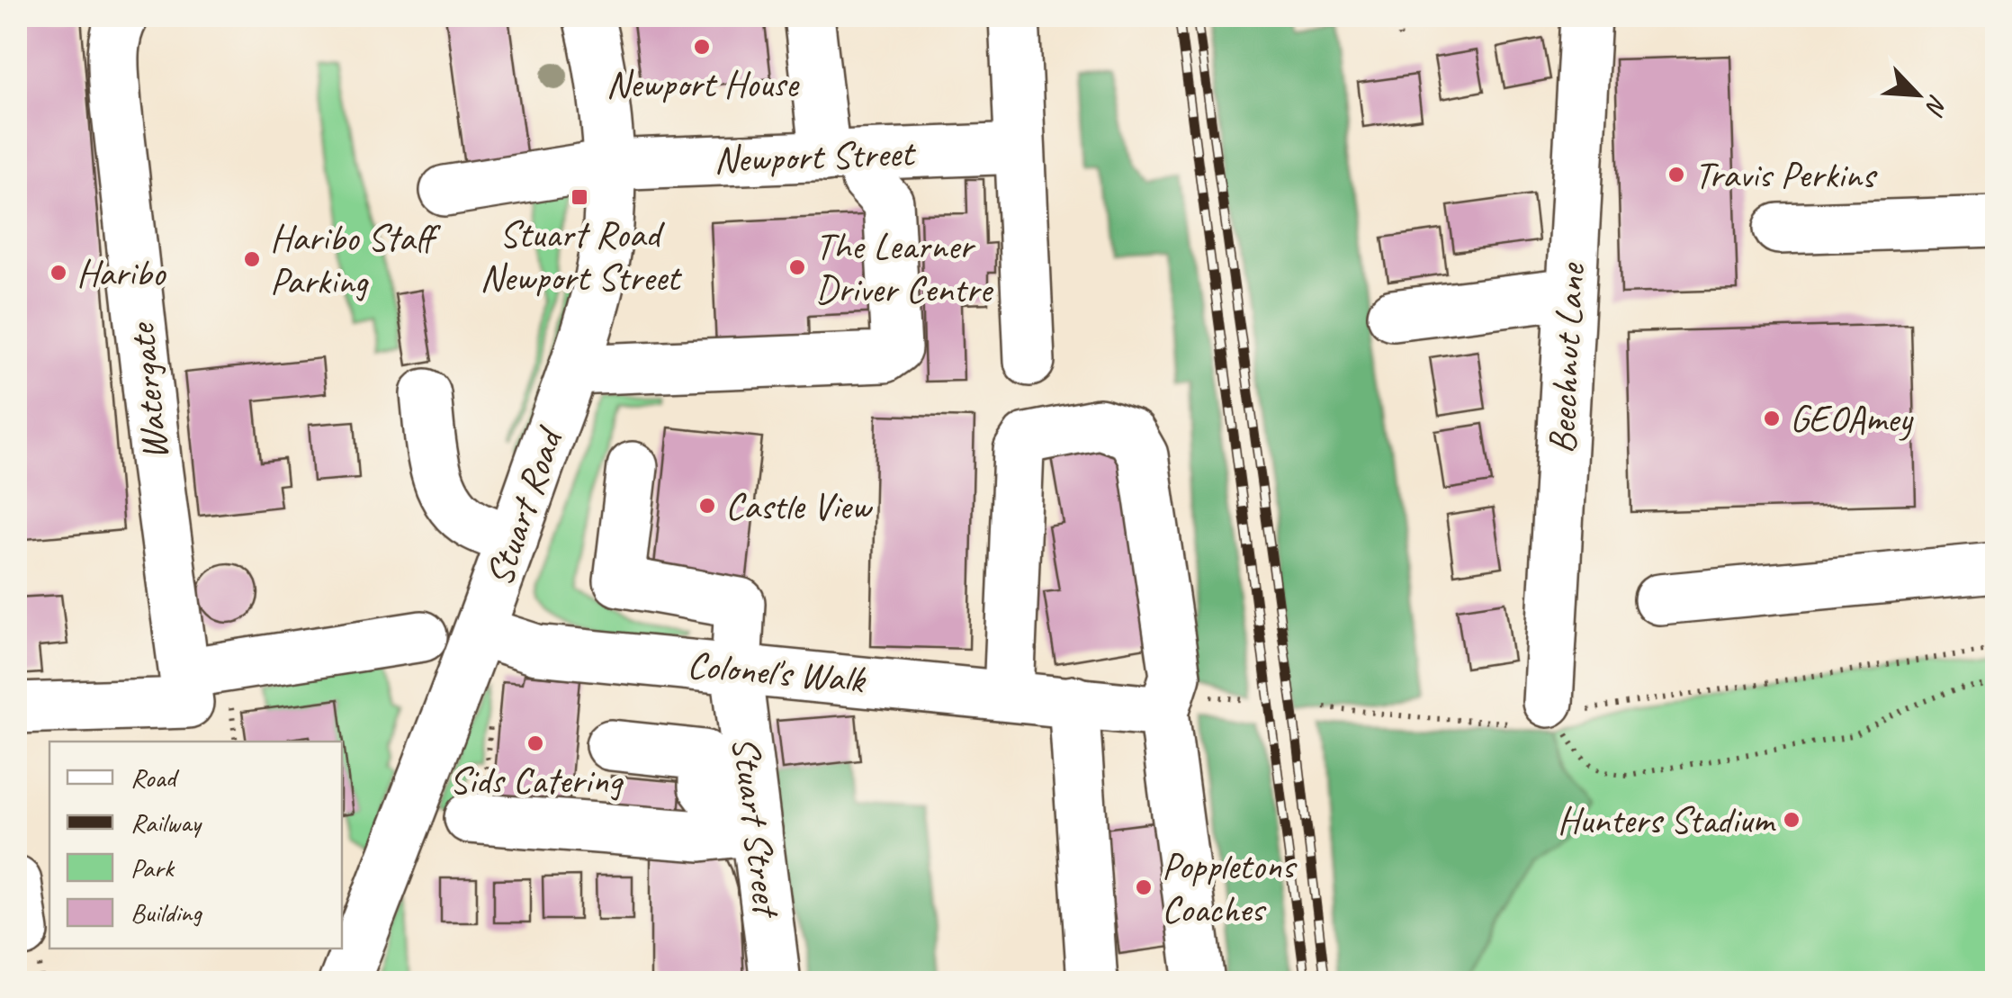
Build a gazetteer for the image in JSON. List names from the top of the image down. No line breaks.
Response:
{"streets":{"street":["Newport Street","Beechnut Lane","Watergate","Stuart Road","Colonel's Walk","Stuart Street"]},"crossings":[["Newport Street","Stuart Road"],["Stuart Road","Colonel's Walk"],["Colonel's Walk","Stuart Street"]],"places":{"other":["Newport House","Travis Perkins","Haribo Staff Parking","The Learner Driver Centre","Haribo","GEOAmey","Castle View","Sids Catering","Hunters Stadium","Poppletons Coaches"],"transit":["Stuart Road Newport Street"]},"legend":["Road","Railway","Park","Building"],"north":"bottom right"}
